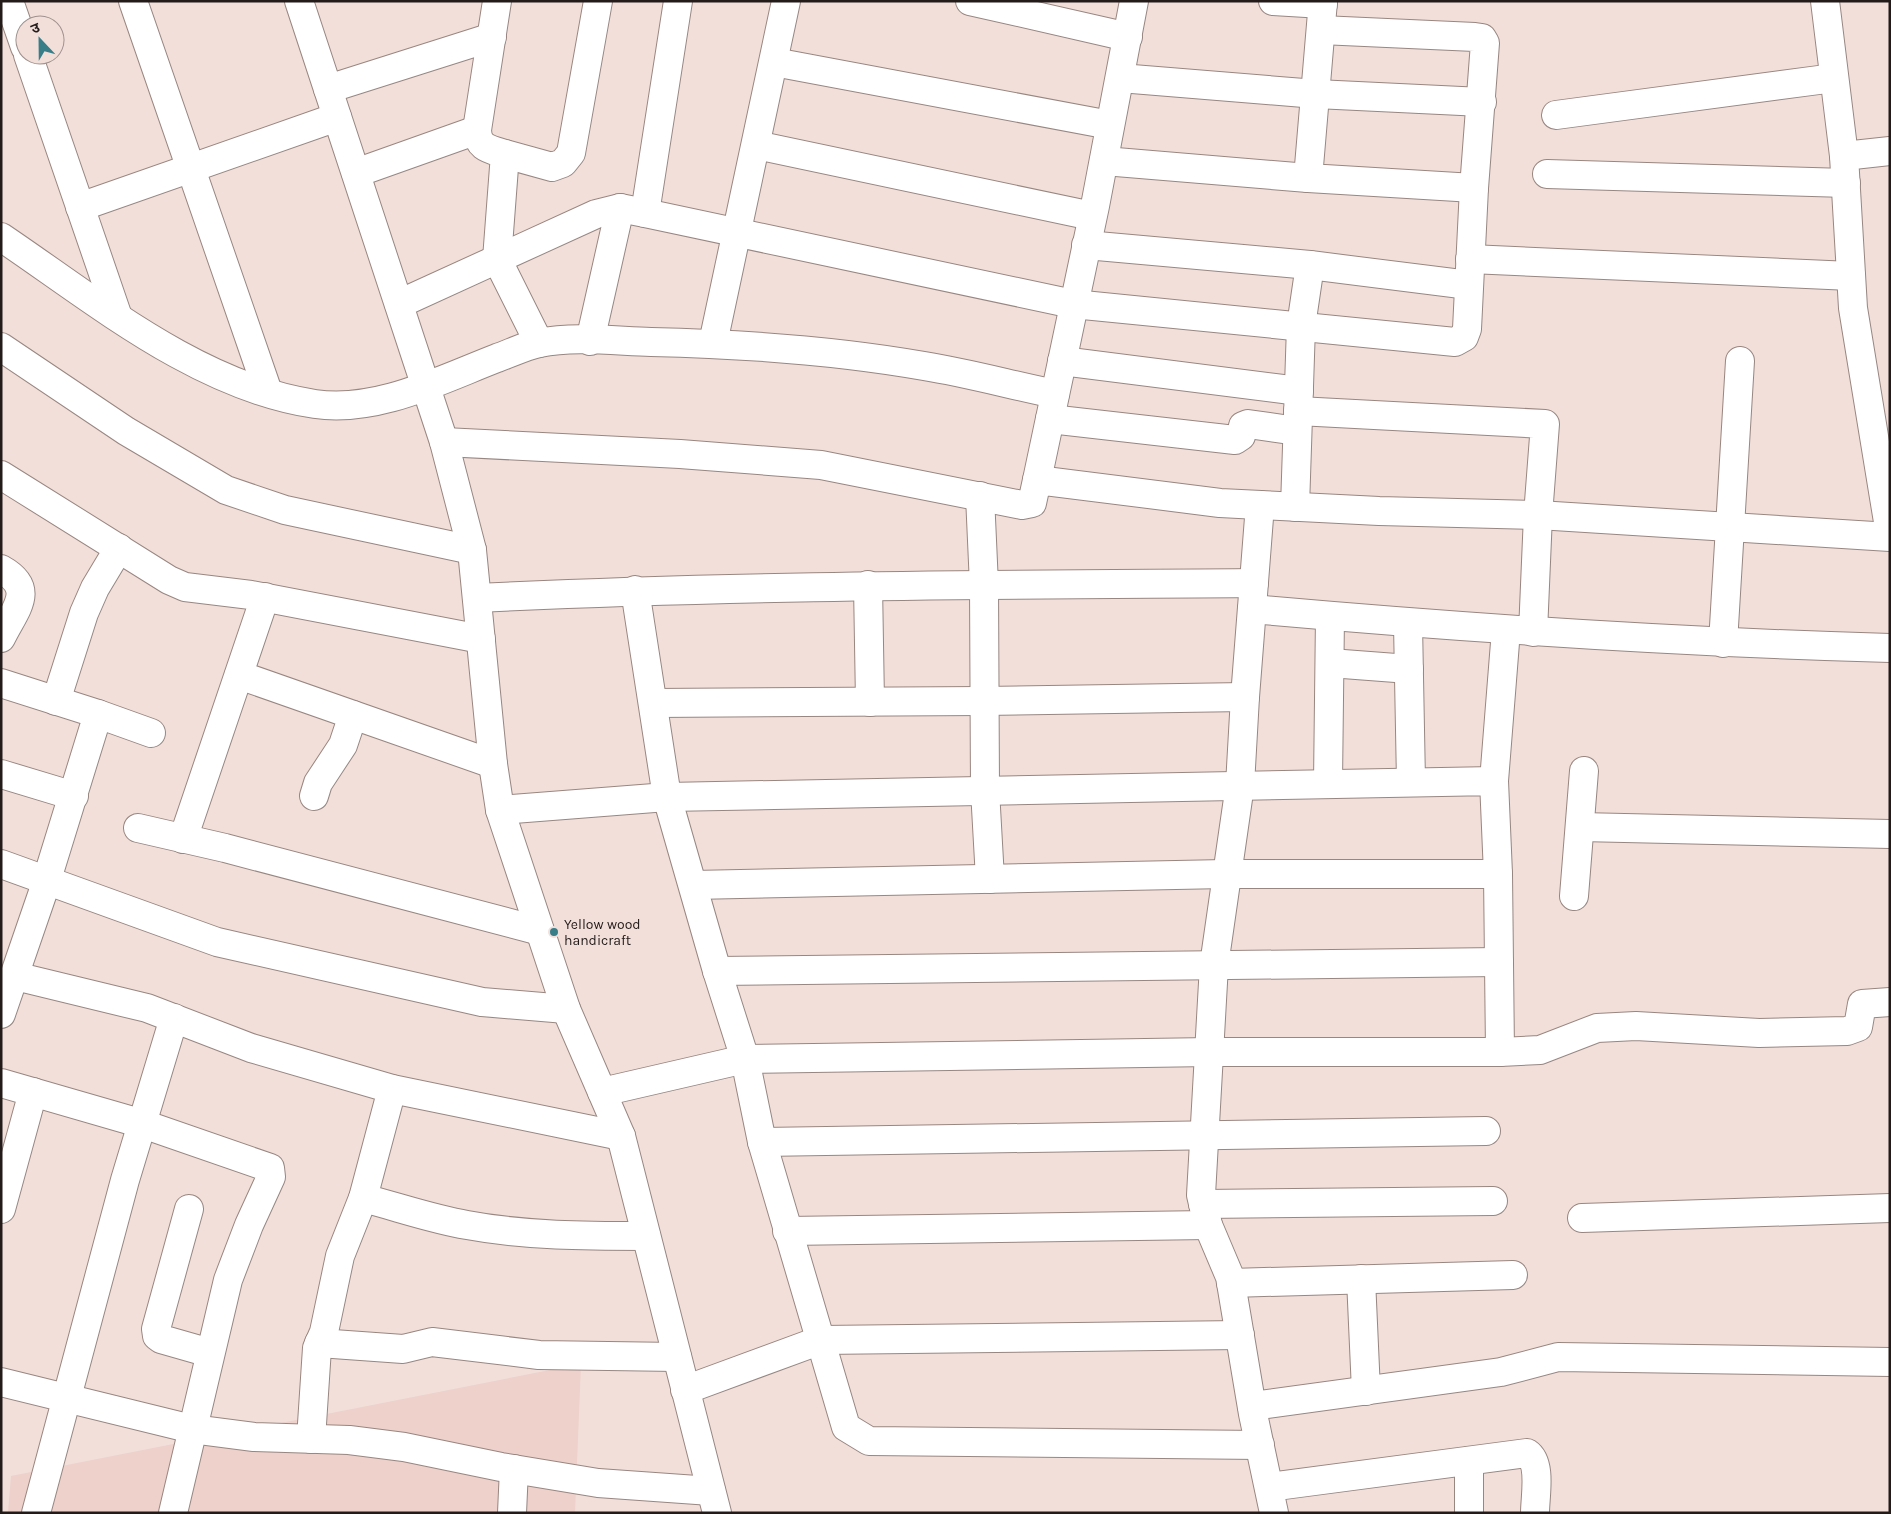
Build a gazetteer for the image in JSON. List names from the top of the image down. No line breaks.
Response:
{"places":["Yellow wood handicraft"],"north":"top"}
